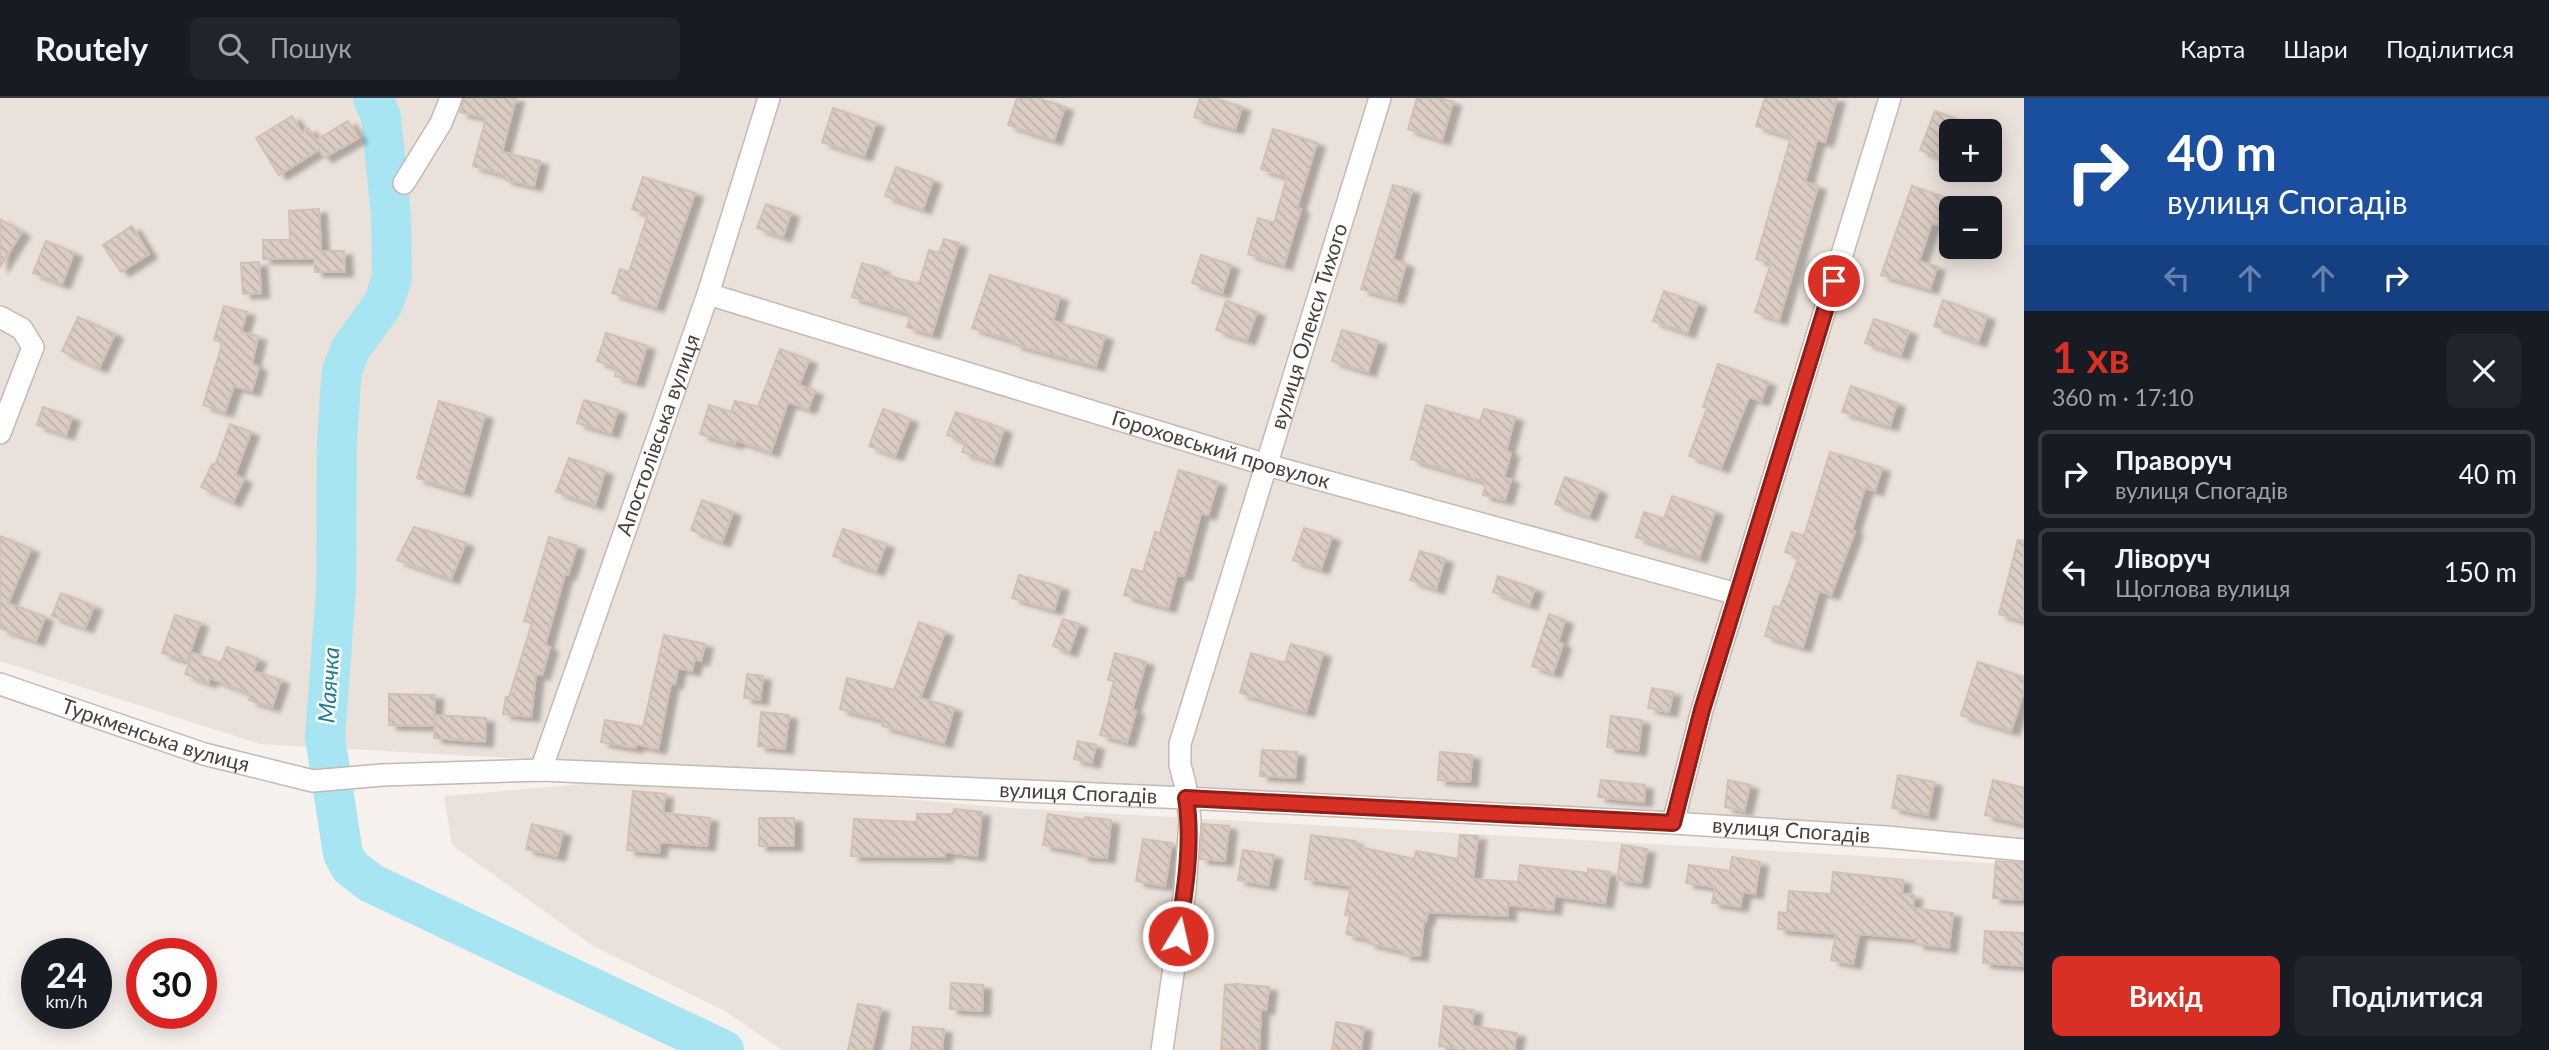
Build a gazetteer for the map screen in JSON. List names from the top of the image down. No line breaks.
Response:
{"streets":{"street":["вулиця Олекси Тихого","Апостолівська вулиця","Гороховський провулок","Туркменська вулиця","вулиця Спогадів"]},"crossings":[["вулиця Олекси Тихого","Гороховський провулок"],["вулиця Олекси Тихого","вулиця Спогадів"],["Апостолівська вулиця","Гороховський провулок"],["Апостолівська вулиця","вулиця Спогадів"],["Туркменська вулиця","вулиця Спогадів"]],"water":["Маячка"],"page":{"header":"Routely","search":"Пошук","nav":["Карта","Шари","Поділитися"],"turn":["40 m","вулиця Спогадів"],"map_buttons":["+","−"],"heading":["1 хв","360 m · 17:10"],"list":[{"name":"Праворуч","note":"вулиця Спогадів","value":"40 m"},{"name":"Ліворуч","note":"Щоглова вулиця","value":"150 m"}],"speed":"24 km/h","limit":"30","buttons":["Вихід","Поділитися"]}}
